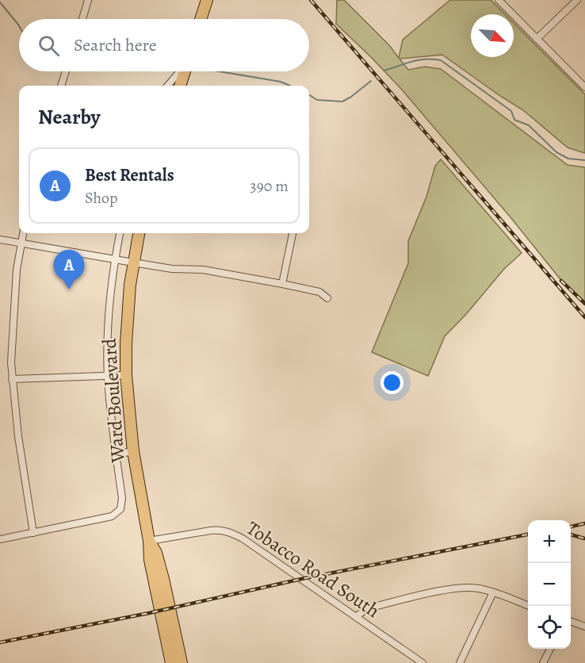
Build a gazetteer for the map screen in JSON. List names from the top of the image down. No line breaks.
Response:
{"streets":{"highway":["Ward Boulevard"],"street":["Tobacco Road South"]},"crossings":[["Ward Boulevard","Tobacco Road South"]],"north":"bottom right","page":{"search":"Search here","heading":"Nearby","list":[{"mark":"A","name":"Best Rentals","note":"Shop","value":"390 m"}],"pins":"A","map_buttons":["+","−"]}}
